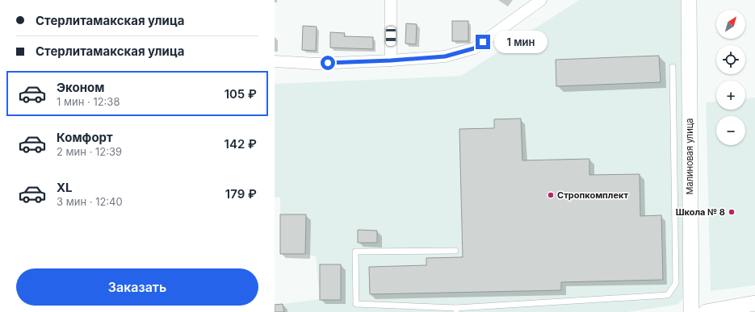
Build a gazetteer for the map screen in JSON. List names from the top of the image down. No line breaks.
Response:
{"streets":{"street":["Малиновая улица"]},"places":["Стропкомплект","Школа № 8"],"north":"top right","page":{"banner":["Стерлитамакская улица","Стерлитамакская улица"],"map_buttons":["+","−"],"bubble":"1 мин","list":[{"name":"Эконом","note":"1 мин · 12:38","value":"105 ₽"},{"name":"Комфорт","note":"2 мин · 12:39","value":"142 ₽"},{"name":"XL","note":"3 мин · 12:40","value":"179 ₽"}],"buttons":"Заказать"}}
